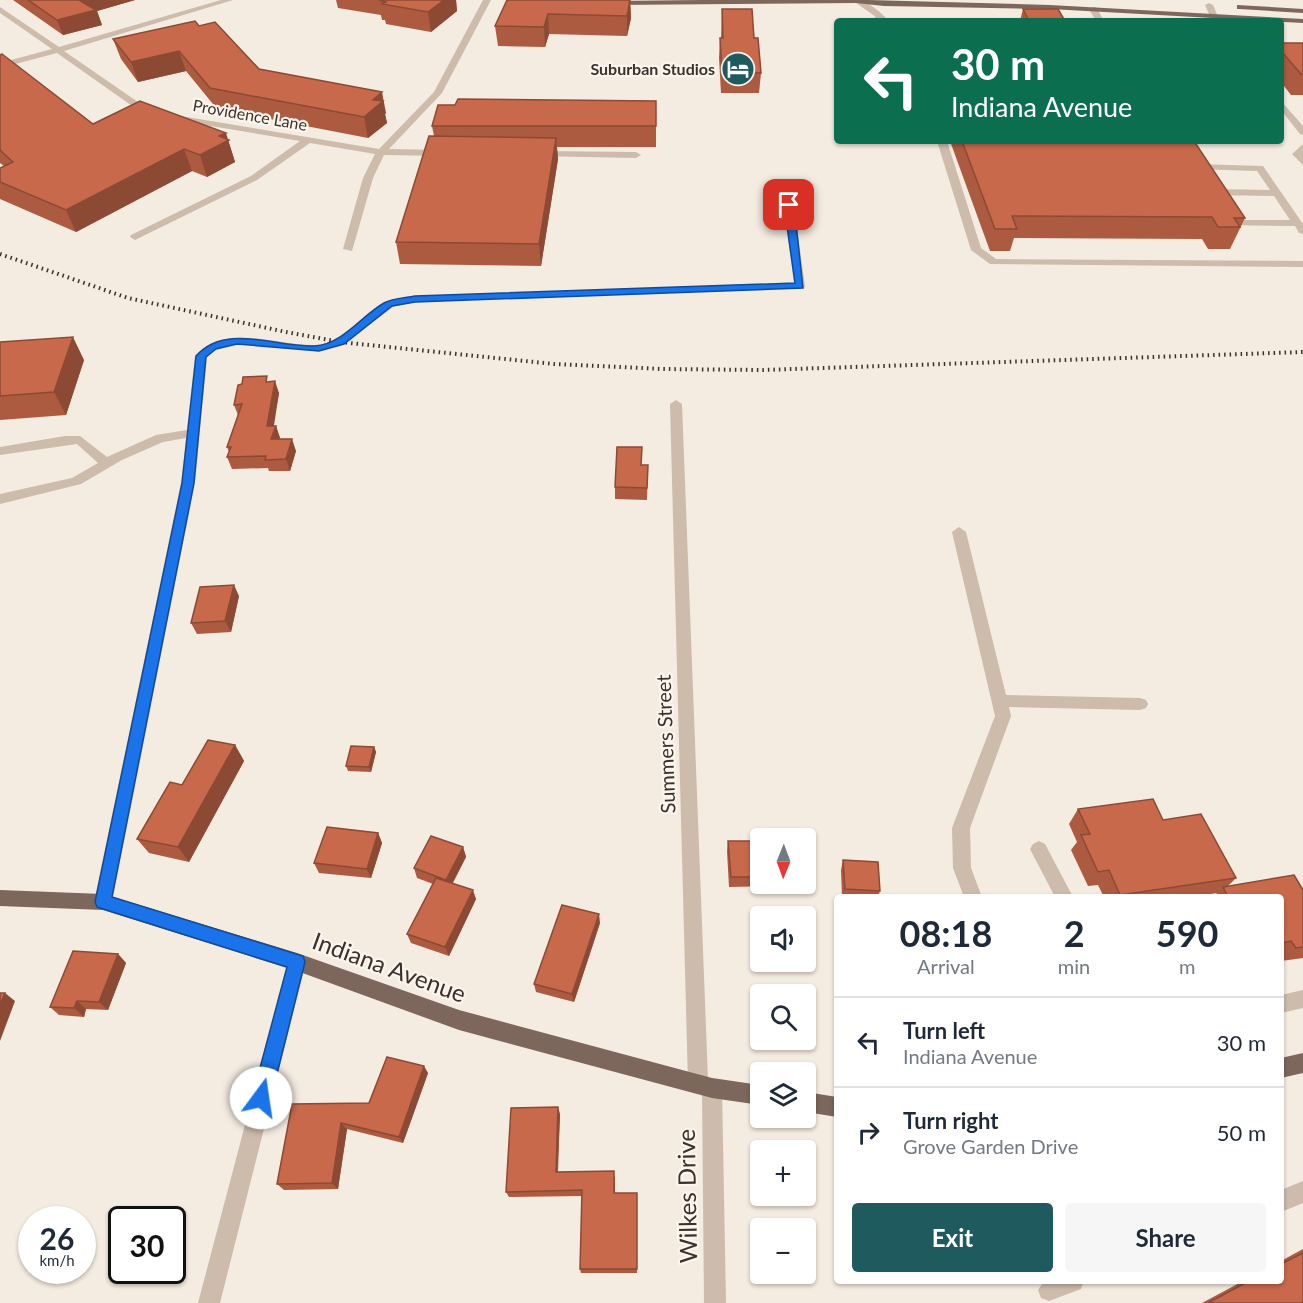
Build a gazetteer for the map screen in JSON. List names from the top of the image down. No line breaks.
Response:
{"streets":{"main road":["Indiana Avenue"],"street":["Providence Lane","Summers Street","Wilkes Drive"]},"crossings":[["Summers Street","Indiana Avenue"],["Summers Street","Wilkes Drive"],["Indiana Avenue","Wilkes Drive"]],"places":{"hotel":["Suburban Studios"]},"north":"bottom","page":{"turn":["30 m","Indiana Avenue"],"map_buttons":["+","−"],"eta":["08:18","Arrival","2","min","590","m"],"list":[{"name":"Turn left","note":"Indiana Avenue","value":"30 m"},{"name":"Turn right","note":"Grove Garden Drive","value":"50 m"}],"buttons":["Exit","Share"],"speed":"26 km/h","limit":"30"}}
